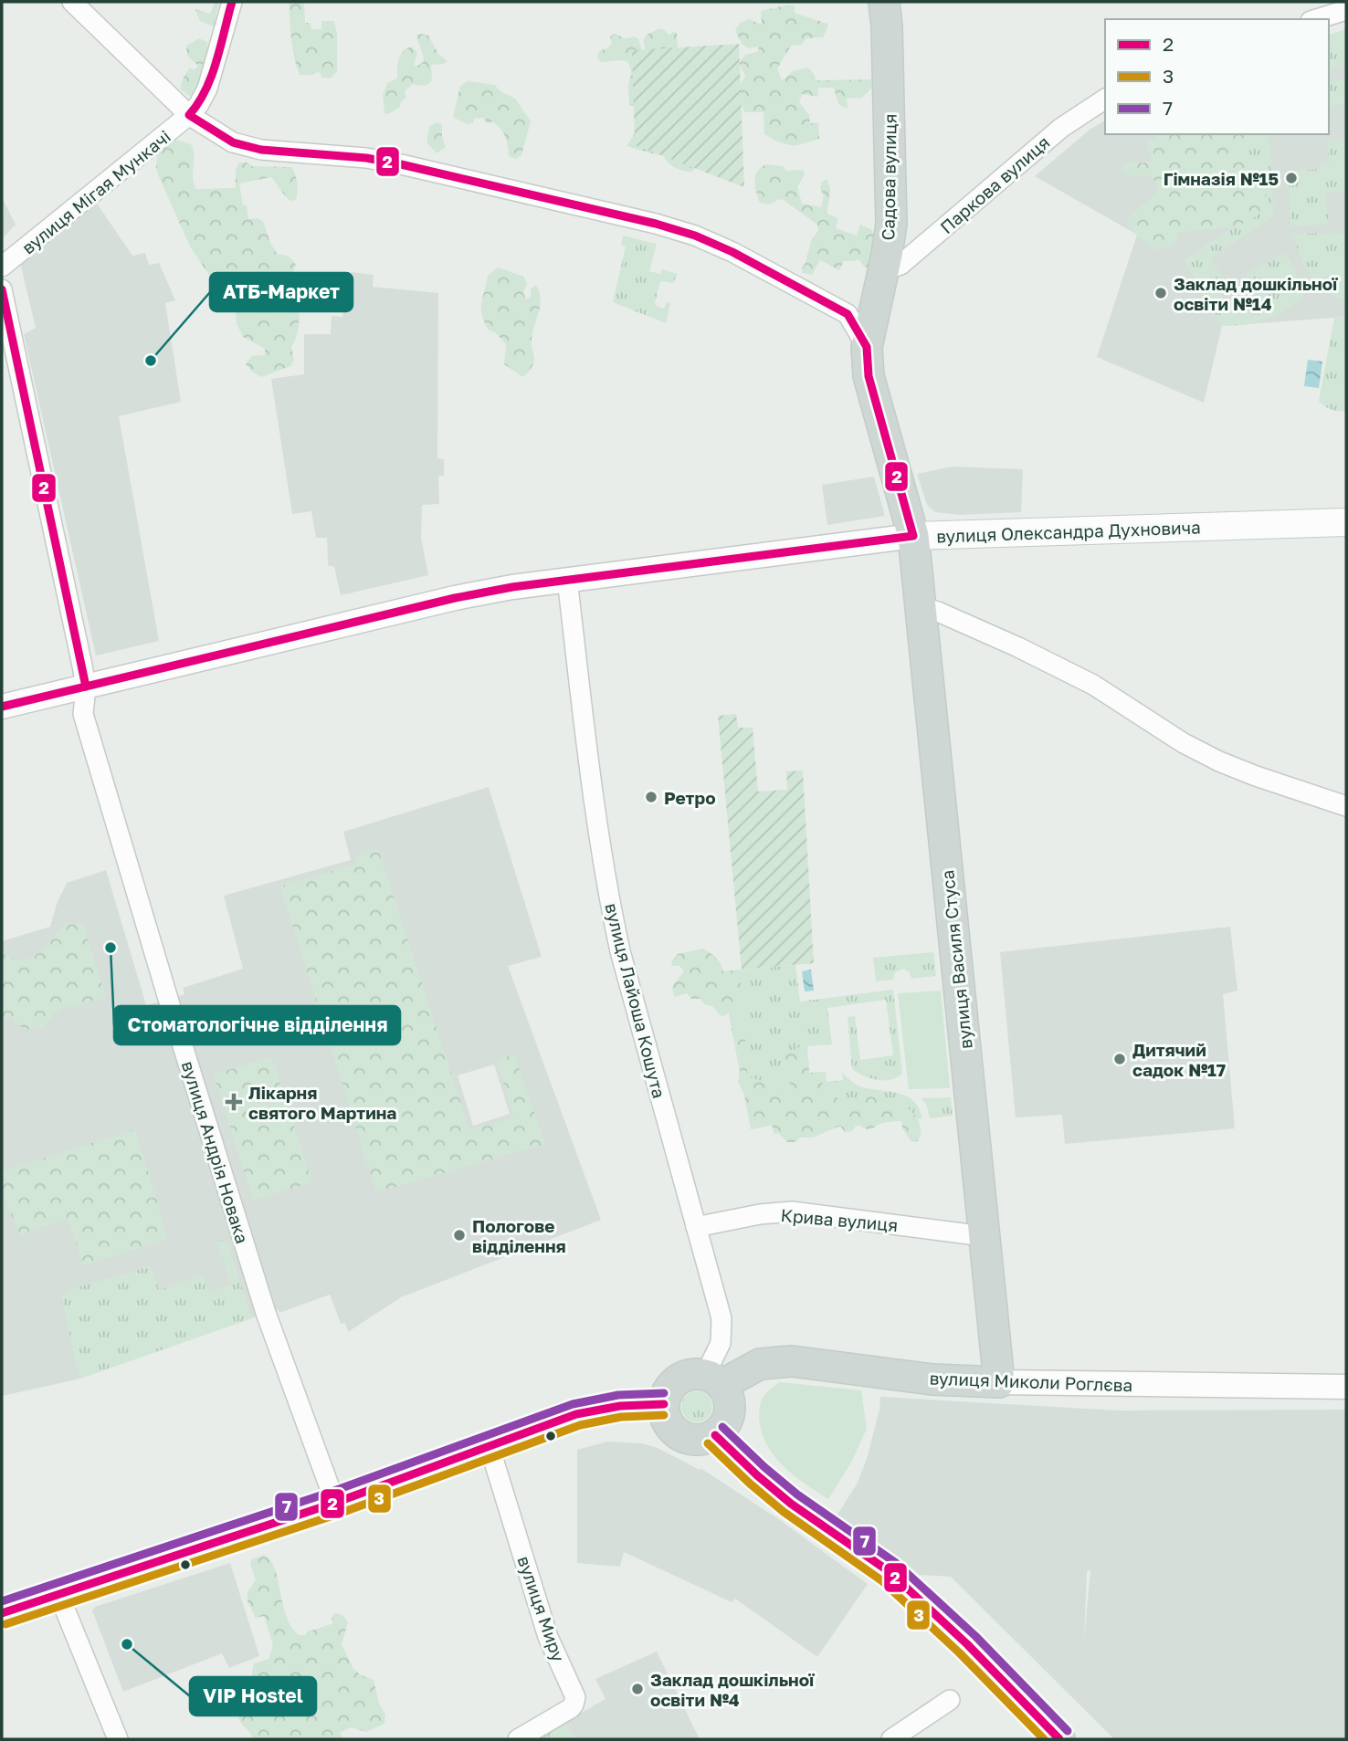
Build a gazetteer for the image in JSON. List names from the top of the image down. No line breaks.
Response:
{"streets":{"main road":["Садова вулиця","вулиця Олександра Духновича","вулиця Василя Стуса","вулиця Миколи Роглєва"],"street":["Паркова вулиця","вулиця Мігая Мункачі","вулиця Лайоша Кошута","вулиця Андрія Новака","Крива вулиця","вулиця Миру"]},"crossings":[["Садова вулиця","Паркова вулиця"],["Садова вулиця","вулиця Олександра Духновича"],["Садова вулиця","вулиця Василя Стуса"],["вулиця Олександра Духновича","вулиця Василя Стуса"],["вулиця Олександра Духновича","вулиця Лайоша Кошута"],["вулиця Олександра Духновича","вулиця Андрія Новака"],["вулиця Василя Стуса","Крива вулиця"],["вулиця Василя Стуса","вулиця Миколи Роглєва"],["вулиця Лайоша Кошута","Крива вулиця"],["вулиця Лайоша Кошута","вулиця Миколи Роглєва"]],"places":{"other":["Гімназія №15","Заклад дошкільної освіти №14","АТБ-Маркет","Ретро","Стоматологічне відділення","Дитячий садок №17","Пологове відділення","VIP Hostel","Заклад дошкільної освіти №4"],"health":["Лікарня святого Мартина"]},"lines":["transit line 2","transit line 7","transit line 3"],"legend":["2","3","7"]}
